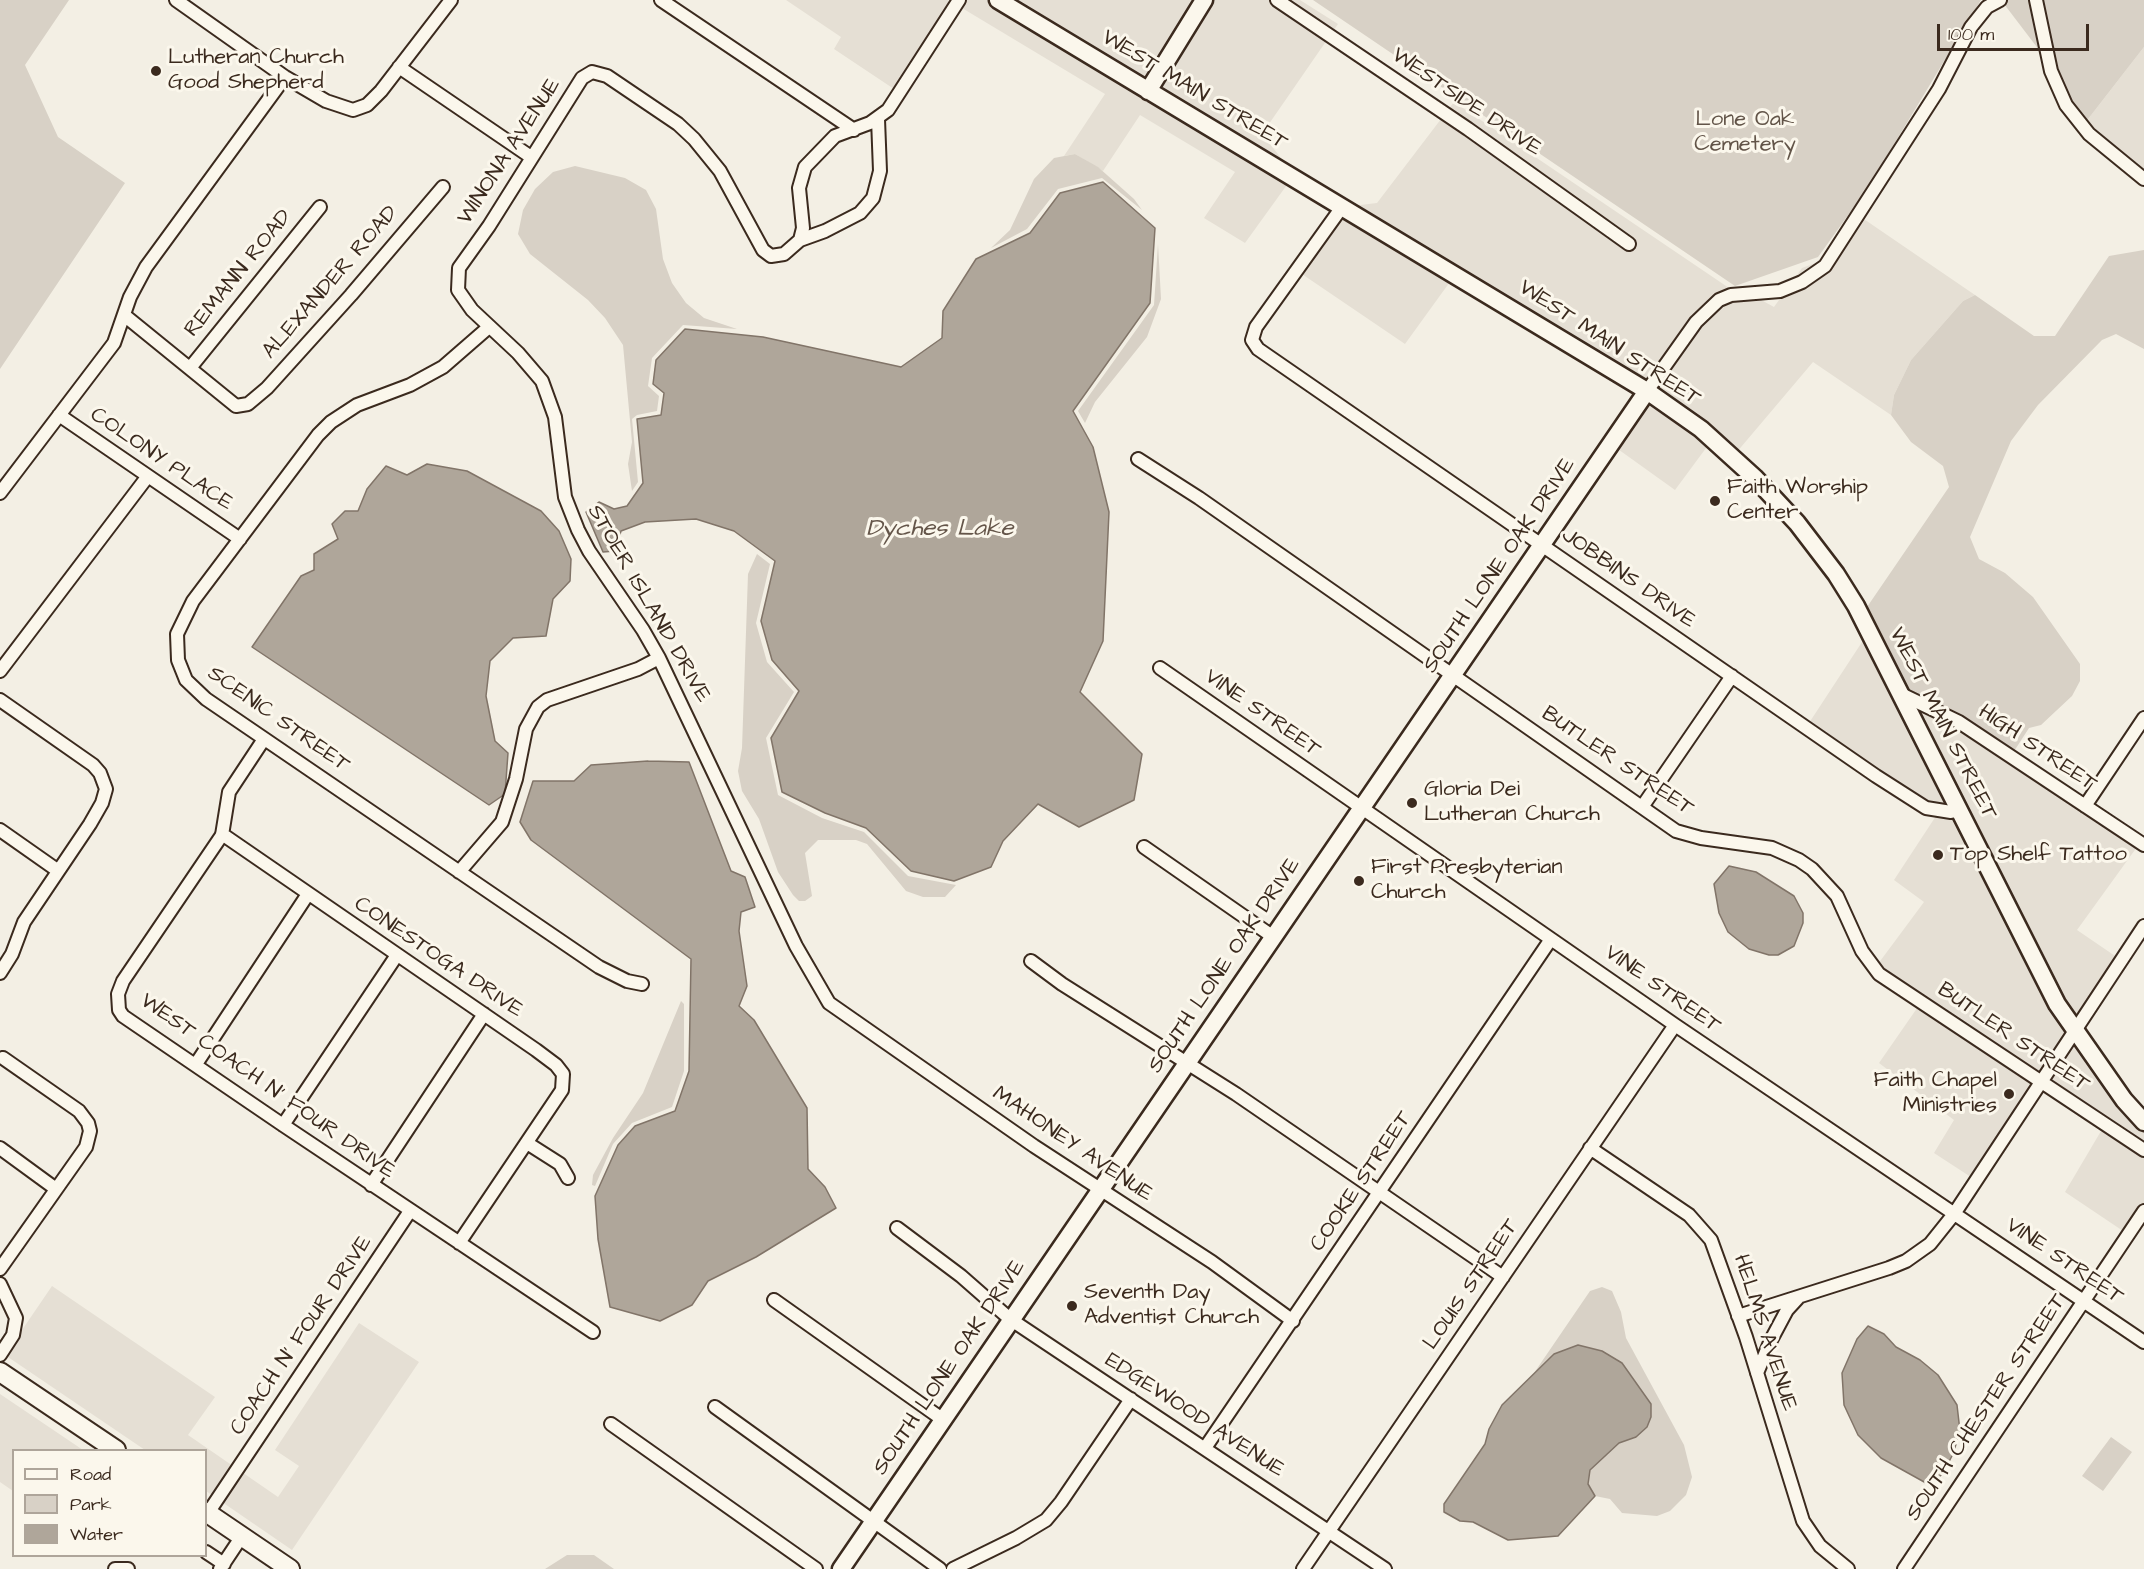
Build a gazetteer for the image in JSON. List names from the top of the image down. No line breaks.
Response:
{"streets":{"main road":["WEST MAIN STREET","SOUTH LONE OAK DRIVE"],"street":["WESTSIDE DRIVE","WINONA AVENUE","REMANN ROAD","ALEXANDER ROAD","COLONY PLACE","JOBBINS DRIVE","STOER ISLAND DRIVE","VINE STREET","SCENIC STREET","HIGH STREET","BUTLER STREET","CONESTOGA DRIVE","WEST COACH N' FOUR DRIVE","MAHONEY AVENUE","COOKE STREET","LOUIS STREET","HELMS AVENUE","COACH N' FOUR DRIVE","SOUTH CHESTER STREET","EDGEWOOD AVENUE"]},"crossings":[["WEST MAIN STREET","SOUTH LONE OAK DRIVE"],["WEST MAIN STREET","JOBBINS DRIVE"],["WEST MAIN STREET","HIGH STREET"],["WINONA AVENUE","STOER ISLAND DRIVE"],["WINONA AVENUE","SCENIC STREET"],["REMANN ROAD","ALEXANDER ROAD"],["COLONY PLACE","SCENIC STREET"],["SOUTH LONE OAK DRIVE","JOBBINS DRIVE"],["SOUTH LONE OAK DRIVE","VINE STREET"],["SOUTH LONE OAK DRIVE","BUTLER STREET"],["SOUTH LONE OAK DRIVE","MAHONEY AVENUE"],["SOUTH LONE OAK DRIVE","EDGEWOOD AVENUE"],["STOER ISLAND DRIVE","SCENIC STREET"],["STOER ISLAND DRIVE","MAHONEY AVENUE"],["VINE STREET","COOKE STREET"],["VINE STREET","LOUIS STREET"],["VINE STREET","SOUTH CHESTER STREET"],["SCENIC STREET","WEST COACH N' FOUR DRIVE"],["CONESTOGA DRIVE","WEST COACH N' FOUR DRIVE"],["WEST COACH N' FOUR DRIVE","COACH N' FOUR DRIVE"],["MAHONEY AVENUE","COOKE STREET"],["COOKE STREET","EDGEWOOD AVENUE"],["LOUIS STREET","HELMS AVENUE"],["LOUIS STREET","EDGEWOOD AVENUE"]],"water":["Dyches Lake"],"parks":["Lone Oak Cemetery"],"places":["Lutheran Church Good Shepherd","Faith Worship Center","Gloria Dei Lutheran Church","Top Shelf Tattoo","First Presbyterian Church","Faith Chapel Ministries","Seventh Day Adventist Church"],"legend":["Road","Park","Water"],"scale_bar":"100 m"}
